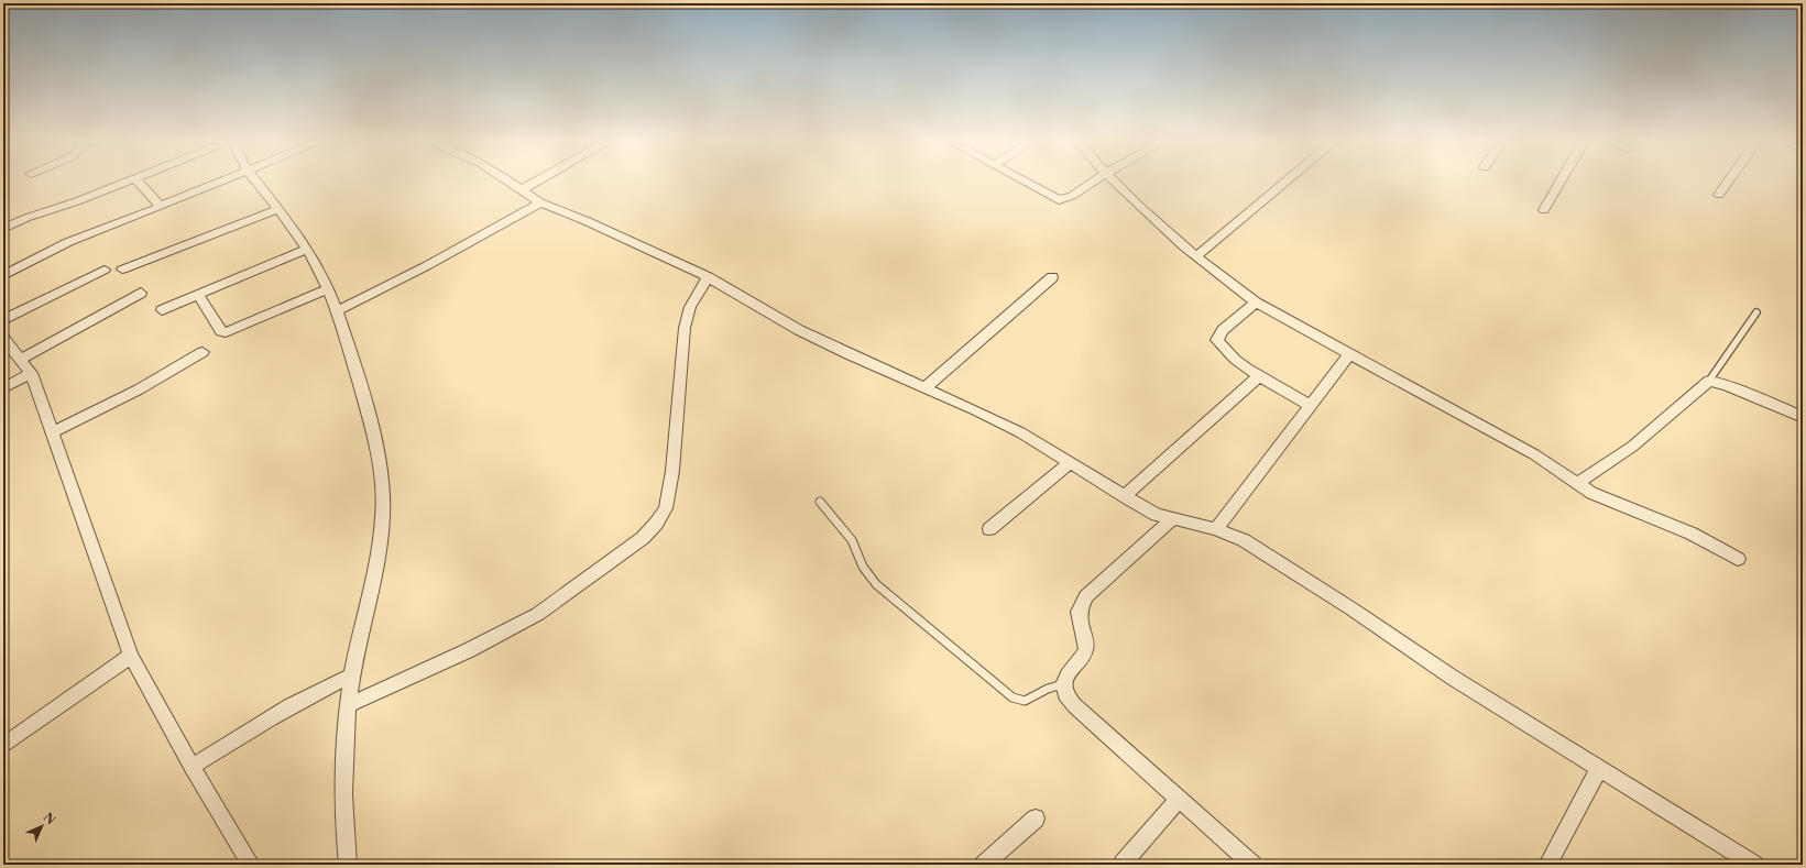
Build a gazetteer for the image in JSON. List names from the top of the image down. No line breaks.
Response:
{"north":"top right"}
